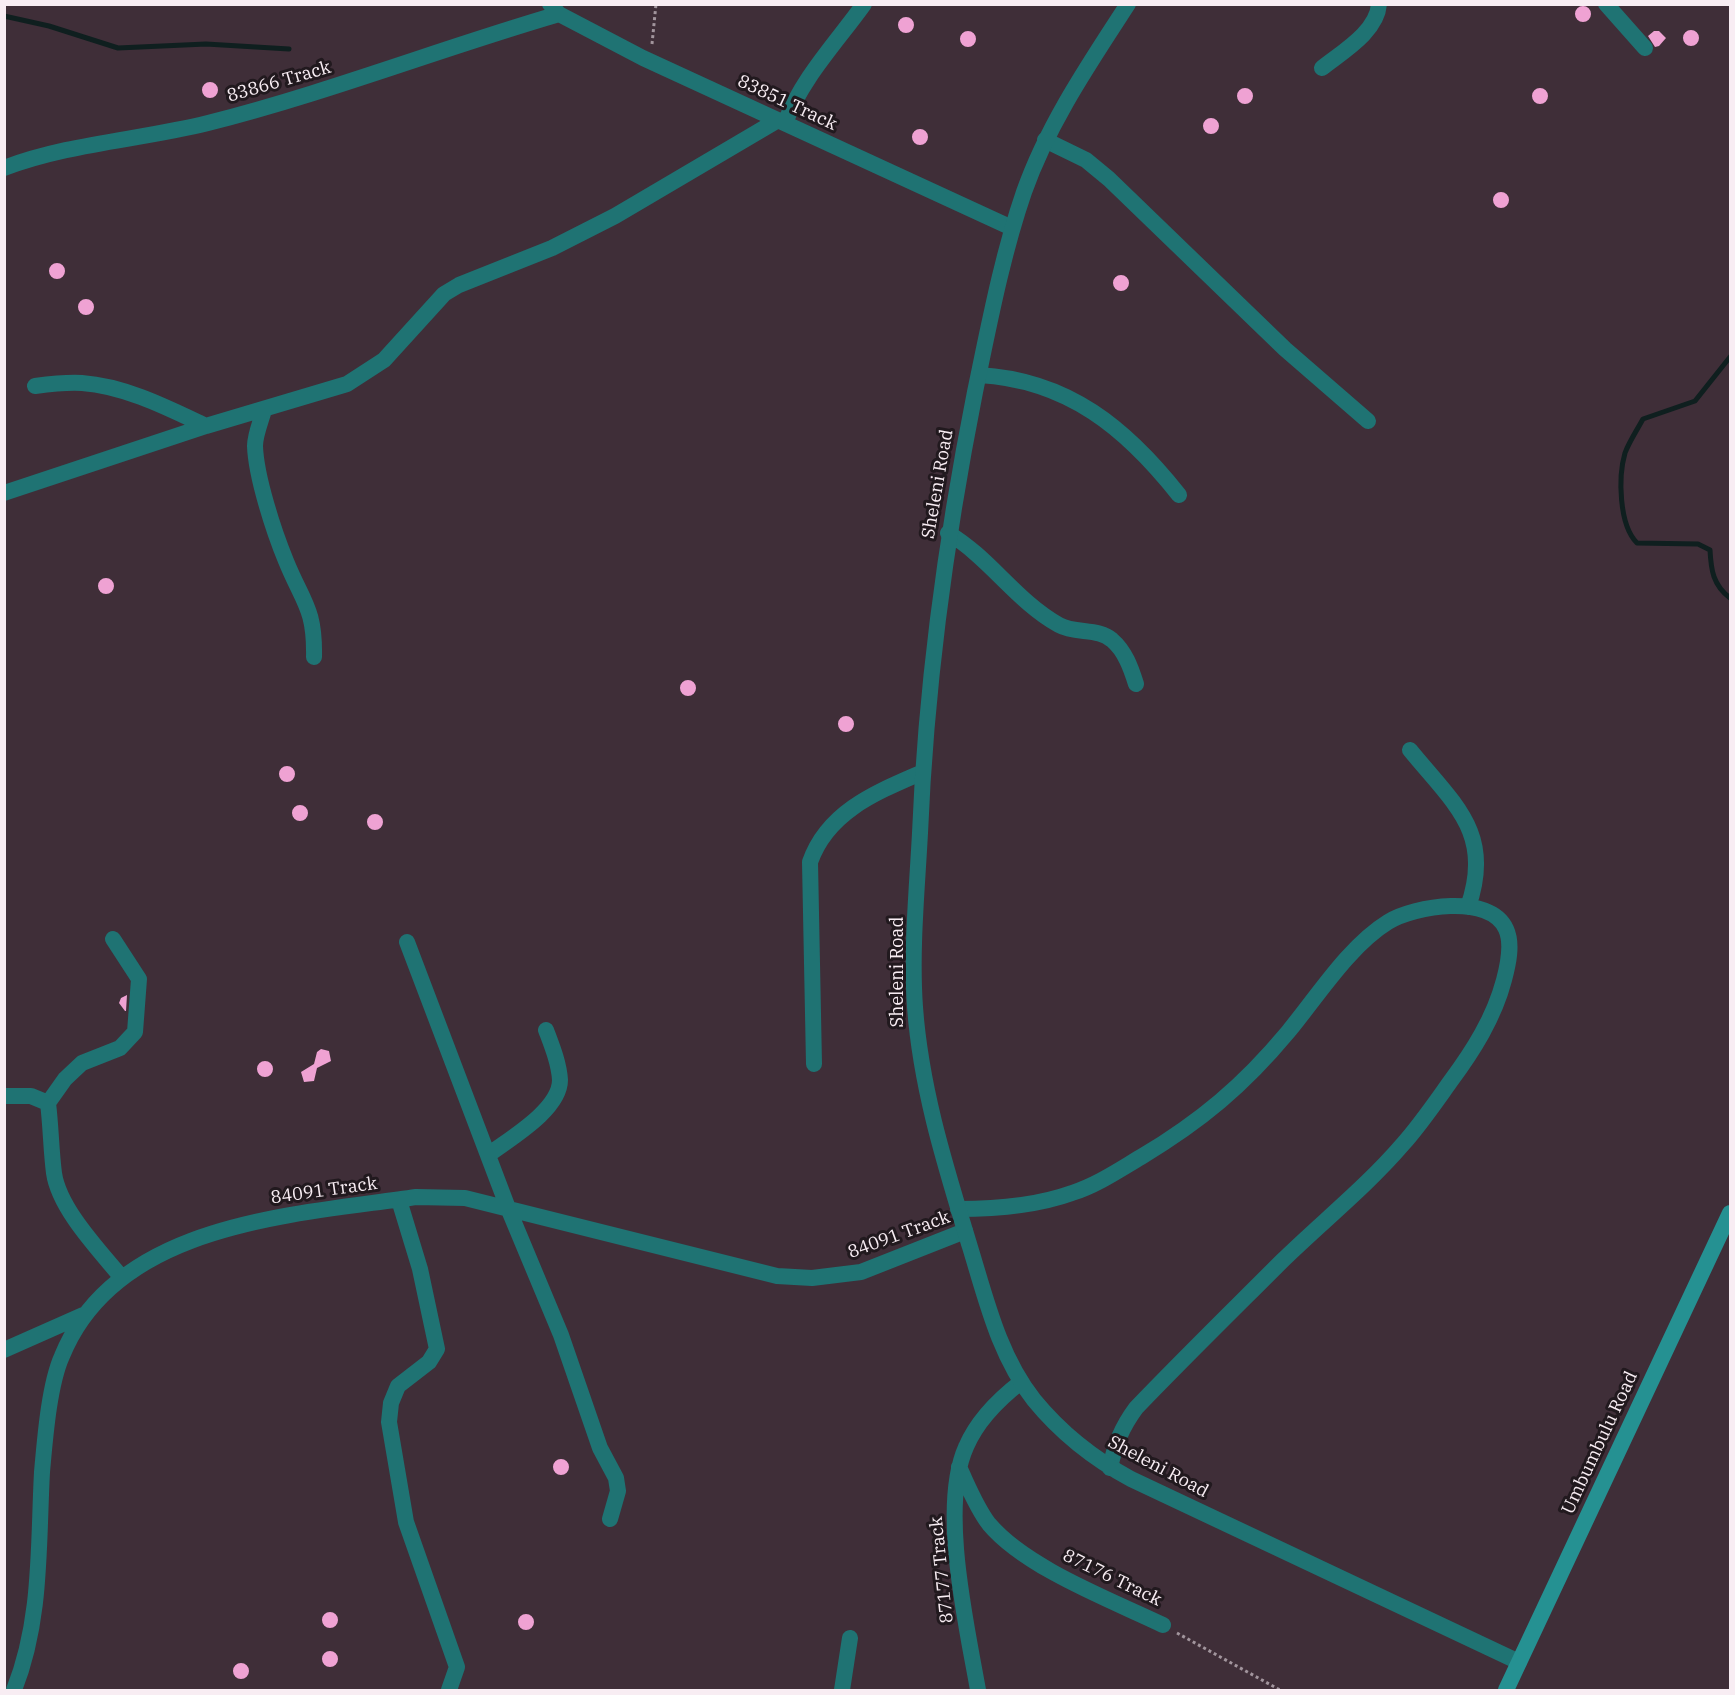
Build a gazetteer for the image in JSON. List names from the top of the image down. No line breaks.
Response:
{"streets":{"main road":["Umbumbulu Road"],"street":["83866 Track","83851 Track","Sheleni Road","84091 Track","87177 Track","87176 Track"]},"crossings":[["83866 Track","83851 Track"],["83851 Track","Sheleni Road"],["Sheleni Road","84091 Track"],["Sheleni Road","Umbumbulu Road"],["Sheleni Road","87177 Track"],["87177 Track","87176 Track"]]}
